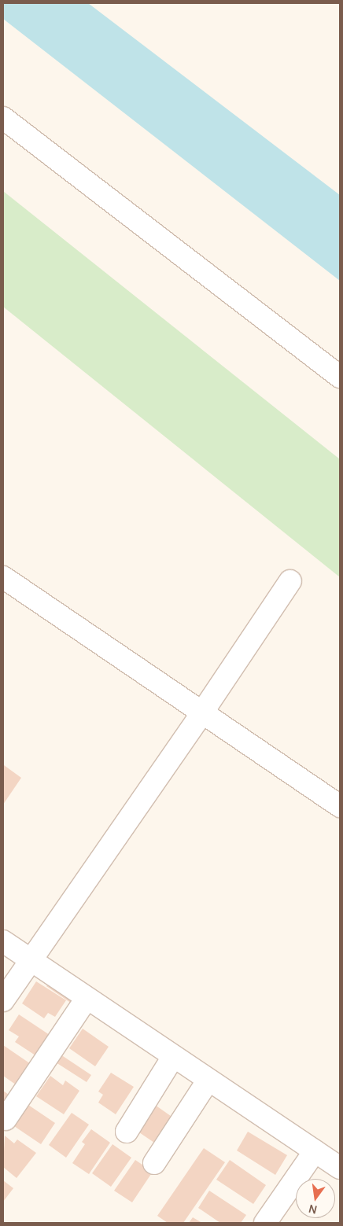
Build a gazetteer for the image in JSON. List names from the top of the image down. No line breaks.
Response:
{"north":"bottom"}
